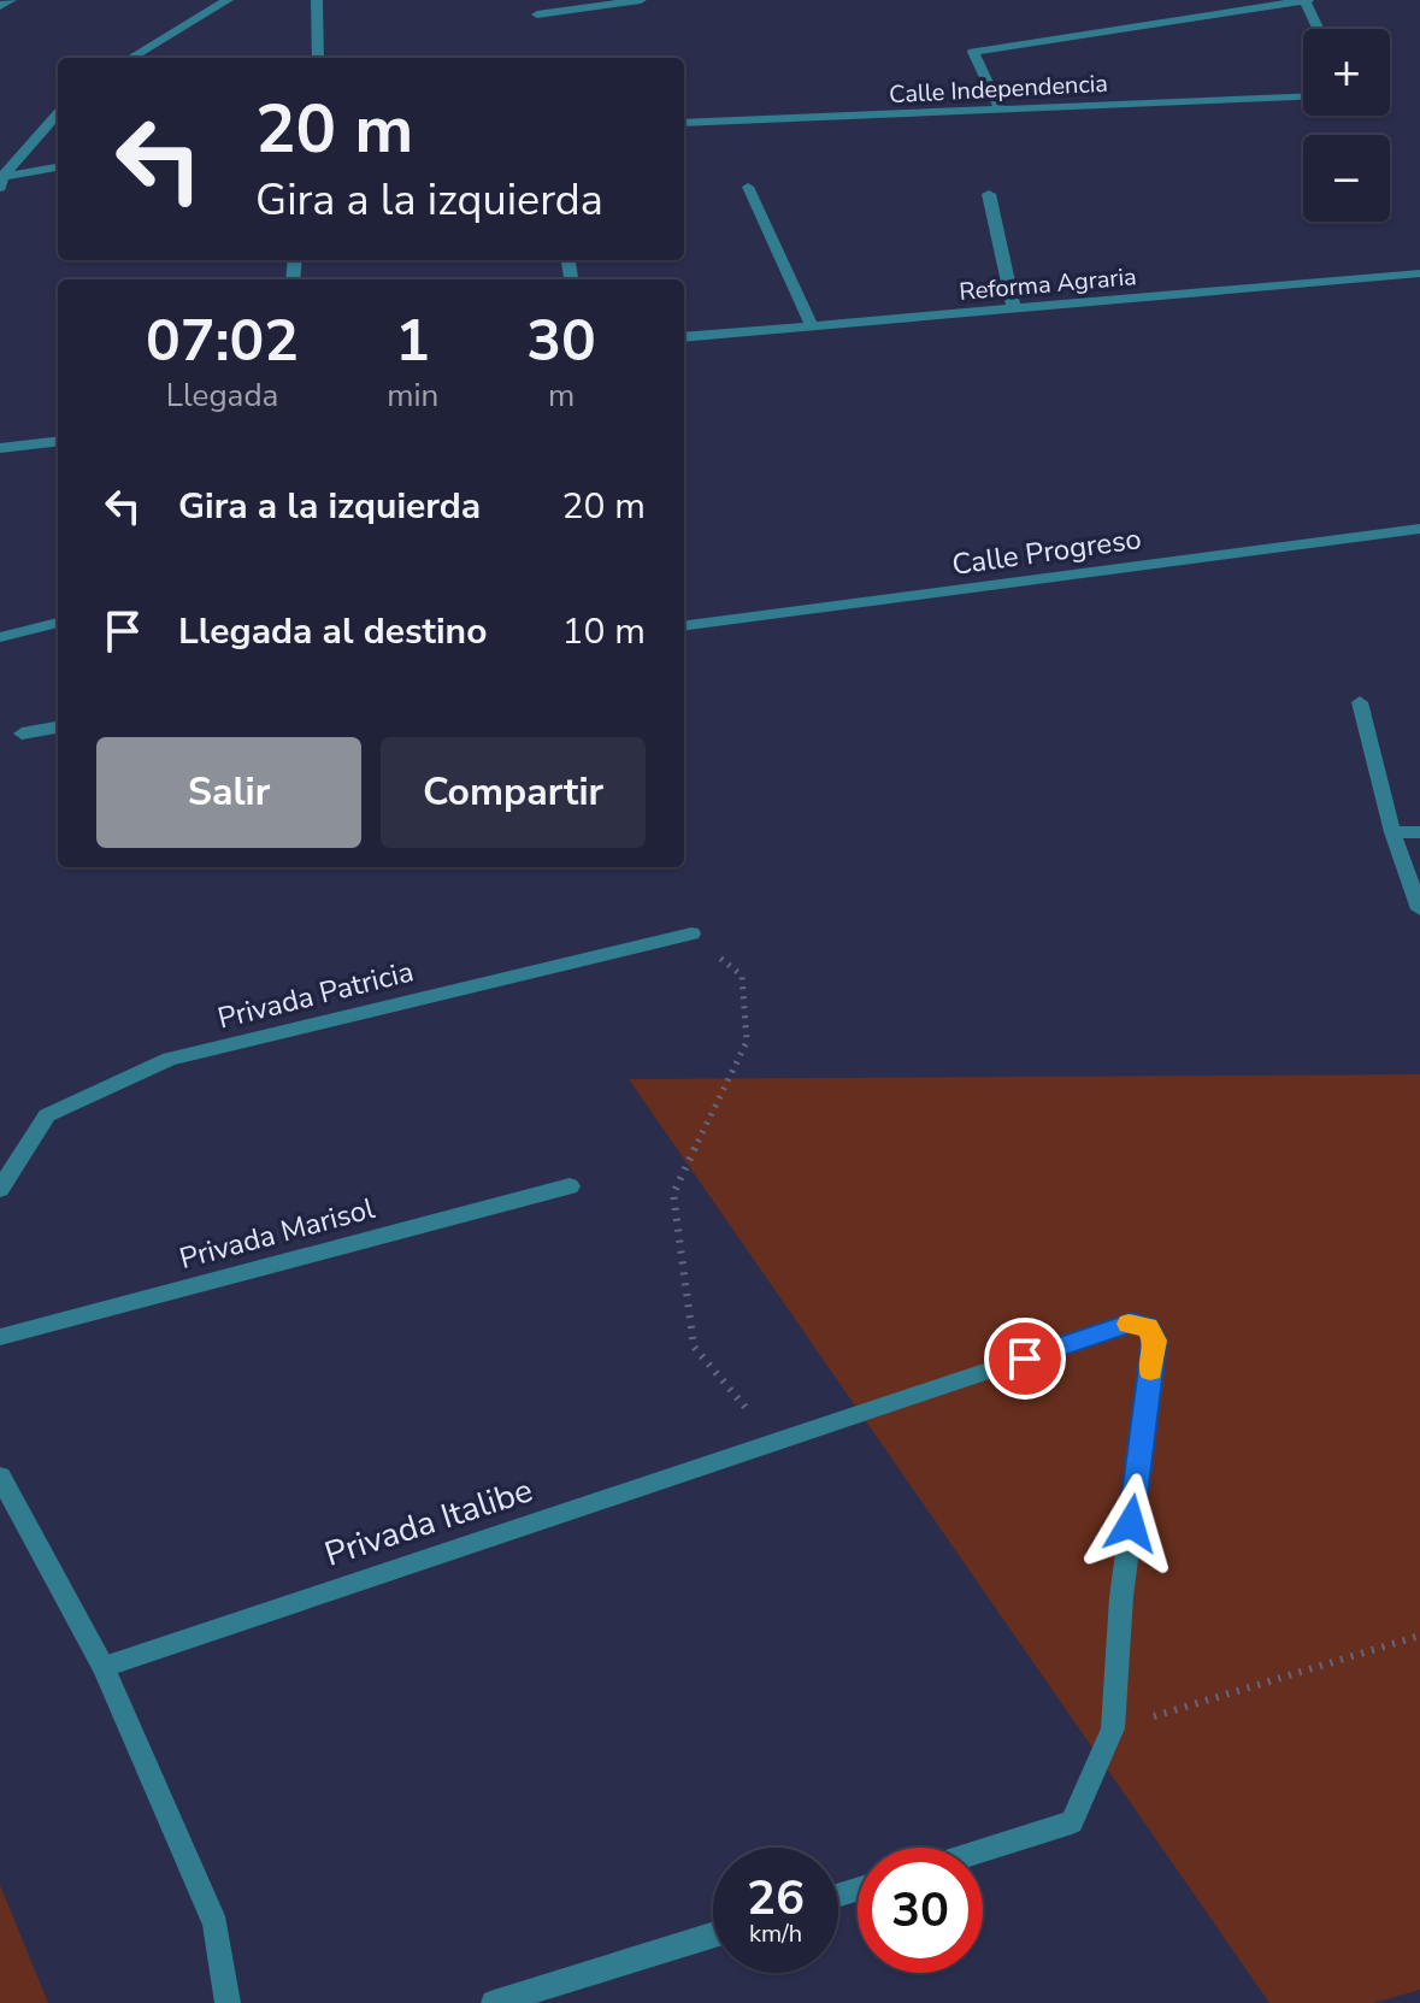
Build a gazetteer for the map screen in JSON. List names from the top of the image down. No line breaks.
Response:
{"streets":{"street":["Calle Independencia","Reforma Agraria","Calle Progreso","Privada Patricia","Privada Marisol","Privada Italibe"]},"page":{"map_buttons":["+","−"],"turn":["20 m","Gira a la izquierda"],"eta":["07:02","Llegada","1","min","30","m"],"list":[{"name":"Gira a la izquierda","value":"20 m"},{"name":"Llegada al destino","value":"10 m"}],"buttons":["Salir","Compartir"],"speed":"26 km/h","limit":"30"}}
